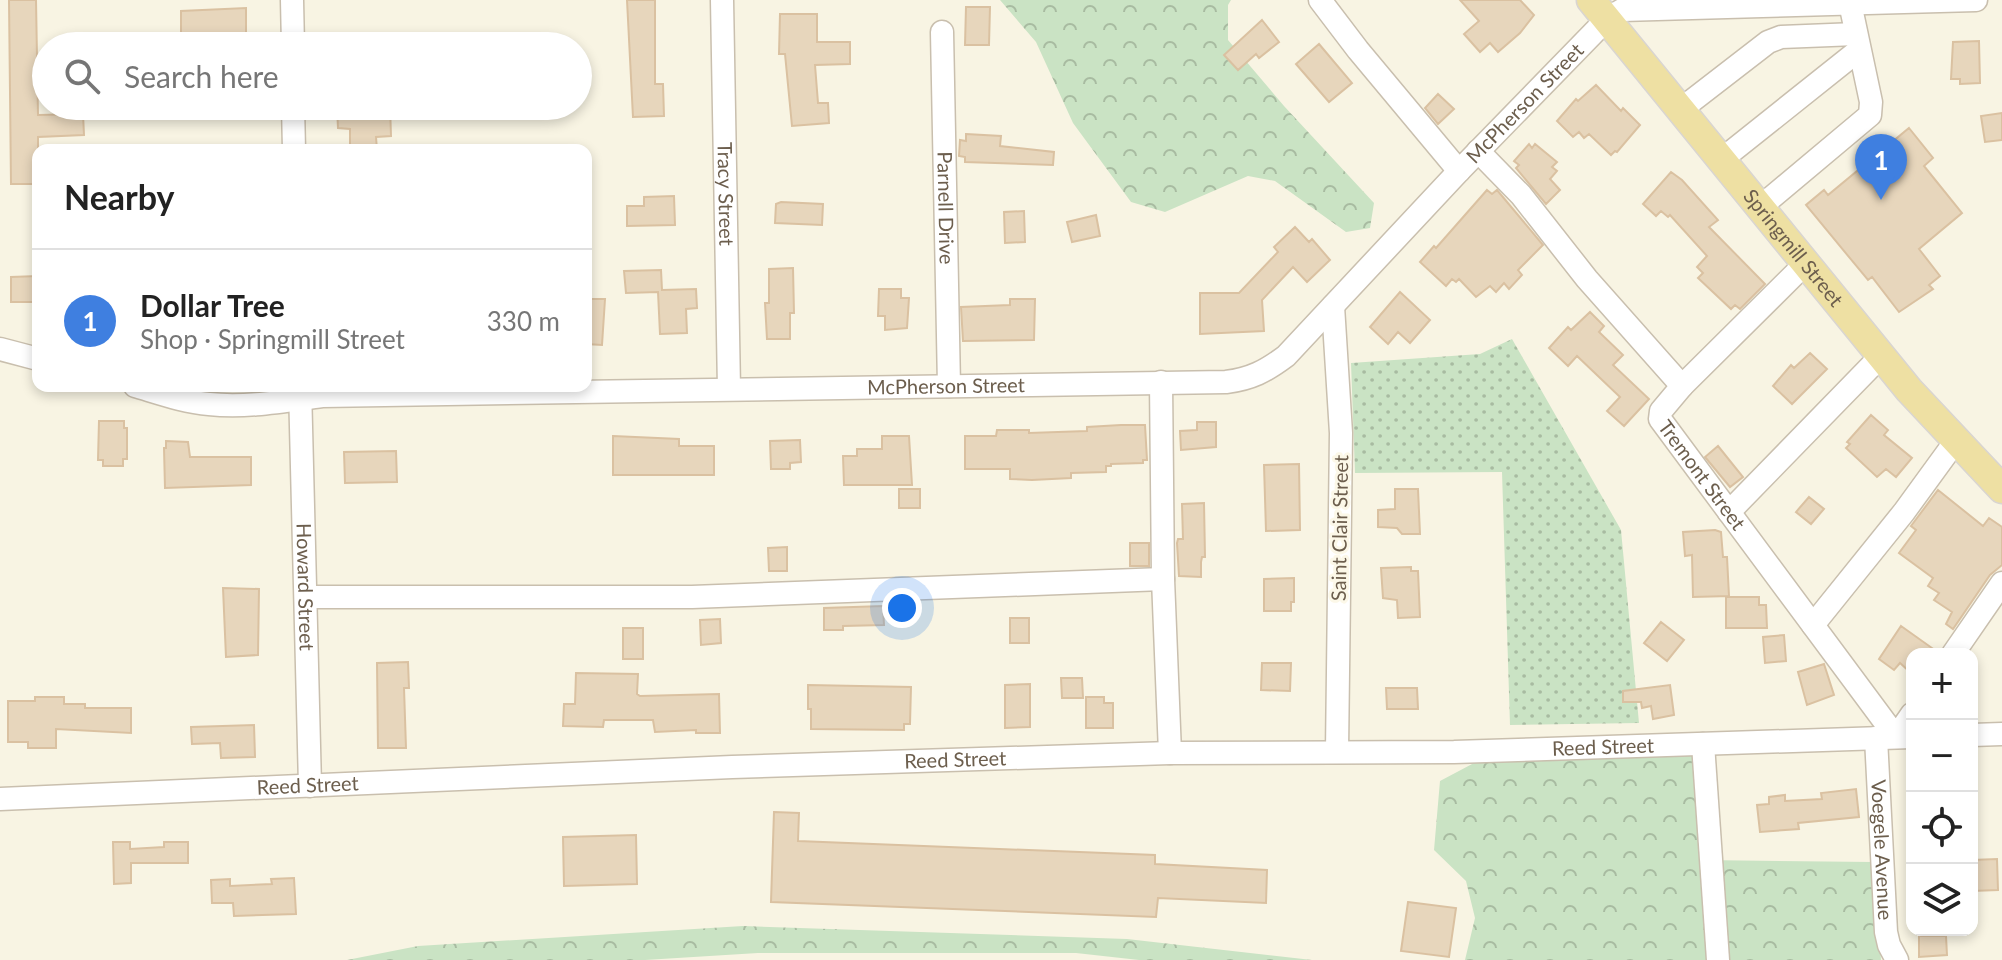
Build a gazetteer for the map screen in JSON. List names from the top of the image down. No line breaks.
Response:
{"streets":{"main road":["Springmill Street"],"street":["McPherson Street","Tracy Street","Parnell Drive","Tremont Street","Saint Clair Street","Howard Street","Reed Street","Voegele Avenue"]},"crossings":[["McPherson Street","Tracy Street"],["McPherson Street","Parnell Drive"],["McPherson Street","Springmill Street"],["McPherson Street","Tremont Street"],["McPherson Street","Saint Clair Street"],["McPherson Street","Howard Street"],["Tremont Street","Reed Street"],["Tremont Street","Voegele Avenue"],["Saint Clair Street","Reed Street"],["Howard Street","Reed Street"],["Reed Street","Voegele Avenue"]],"page":{"search":"Search here","pins":"1","heading":"Nearby","list":[{"mark":"1","name":"Dollar Tree","note":"Shop · Springmill Street","value":"330 m"}],"map_buttons":["+","−"]}}
